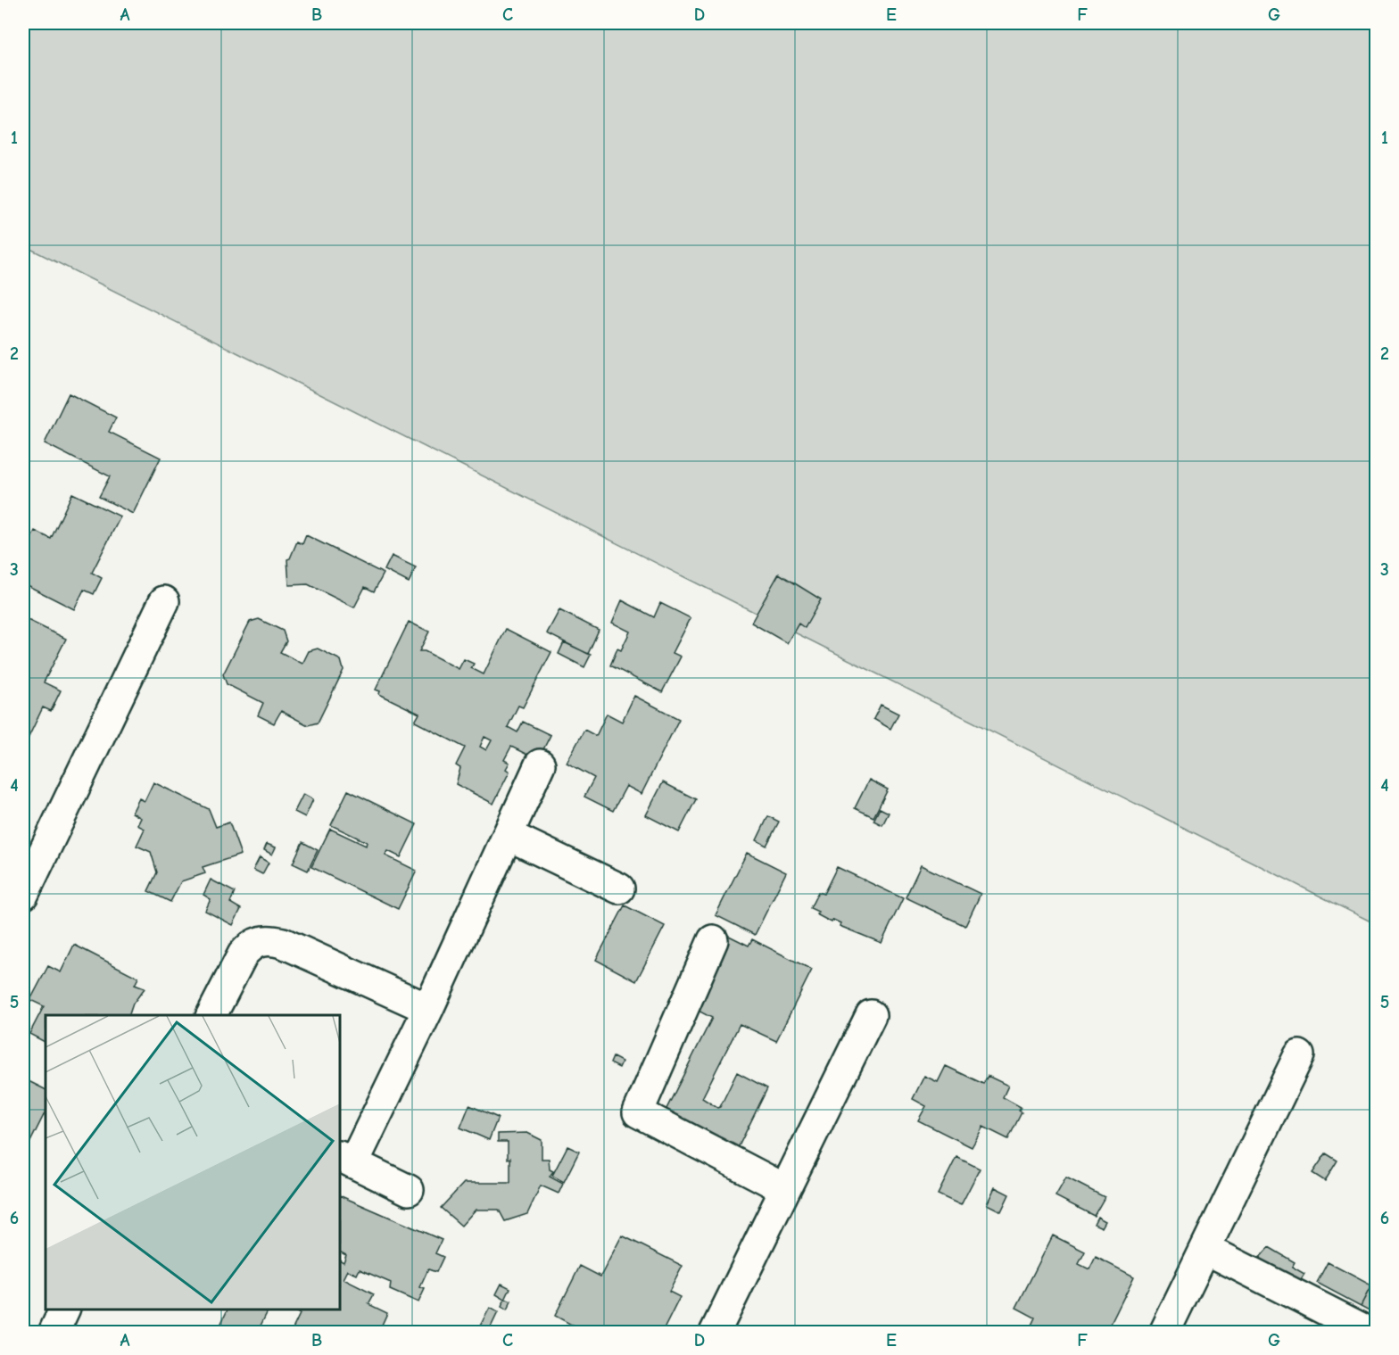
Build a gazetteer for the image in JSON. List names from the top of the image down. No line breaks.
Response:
{"grid":{"columns":["A","B","C","D","E","F","G"],"rows":["1","2","3","4","5","6"]}}
